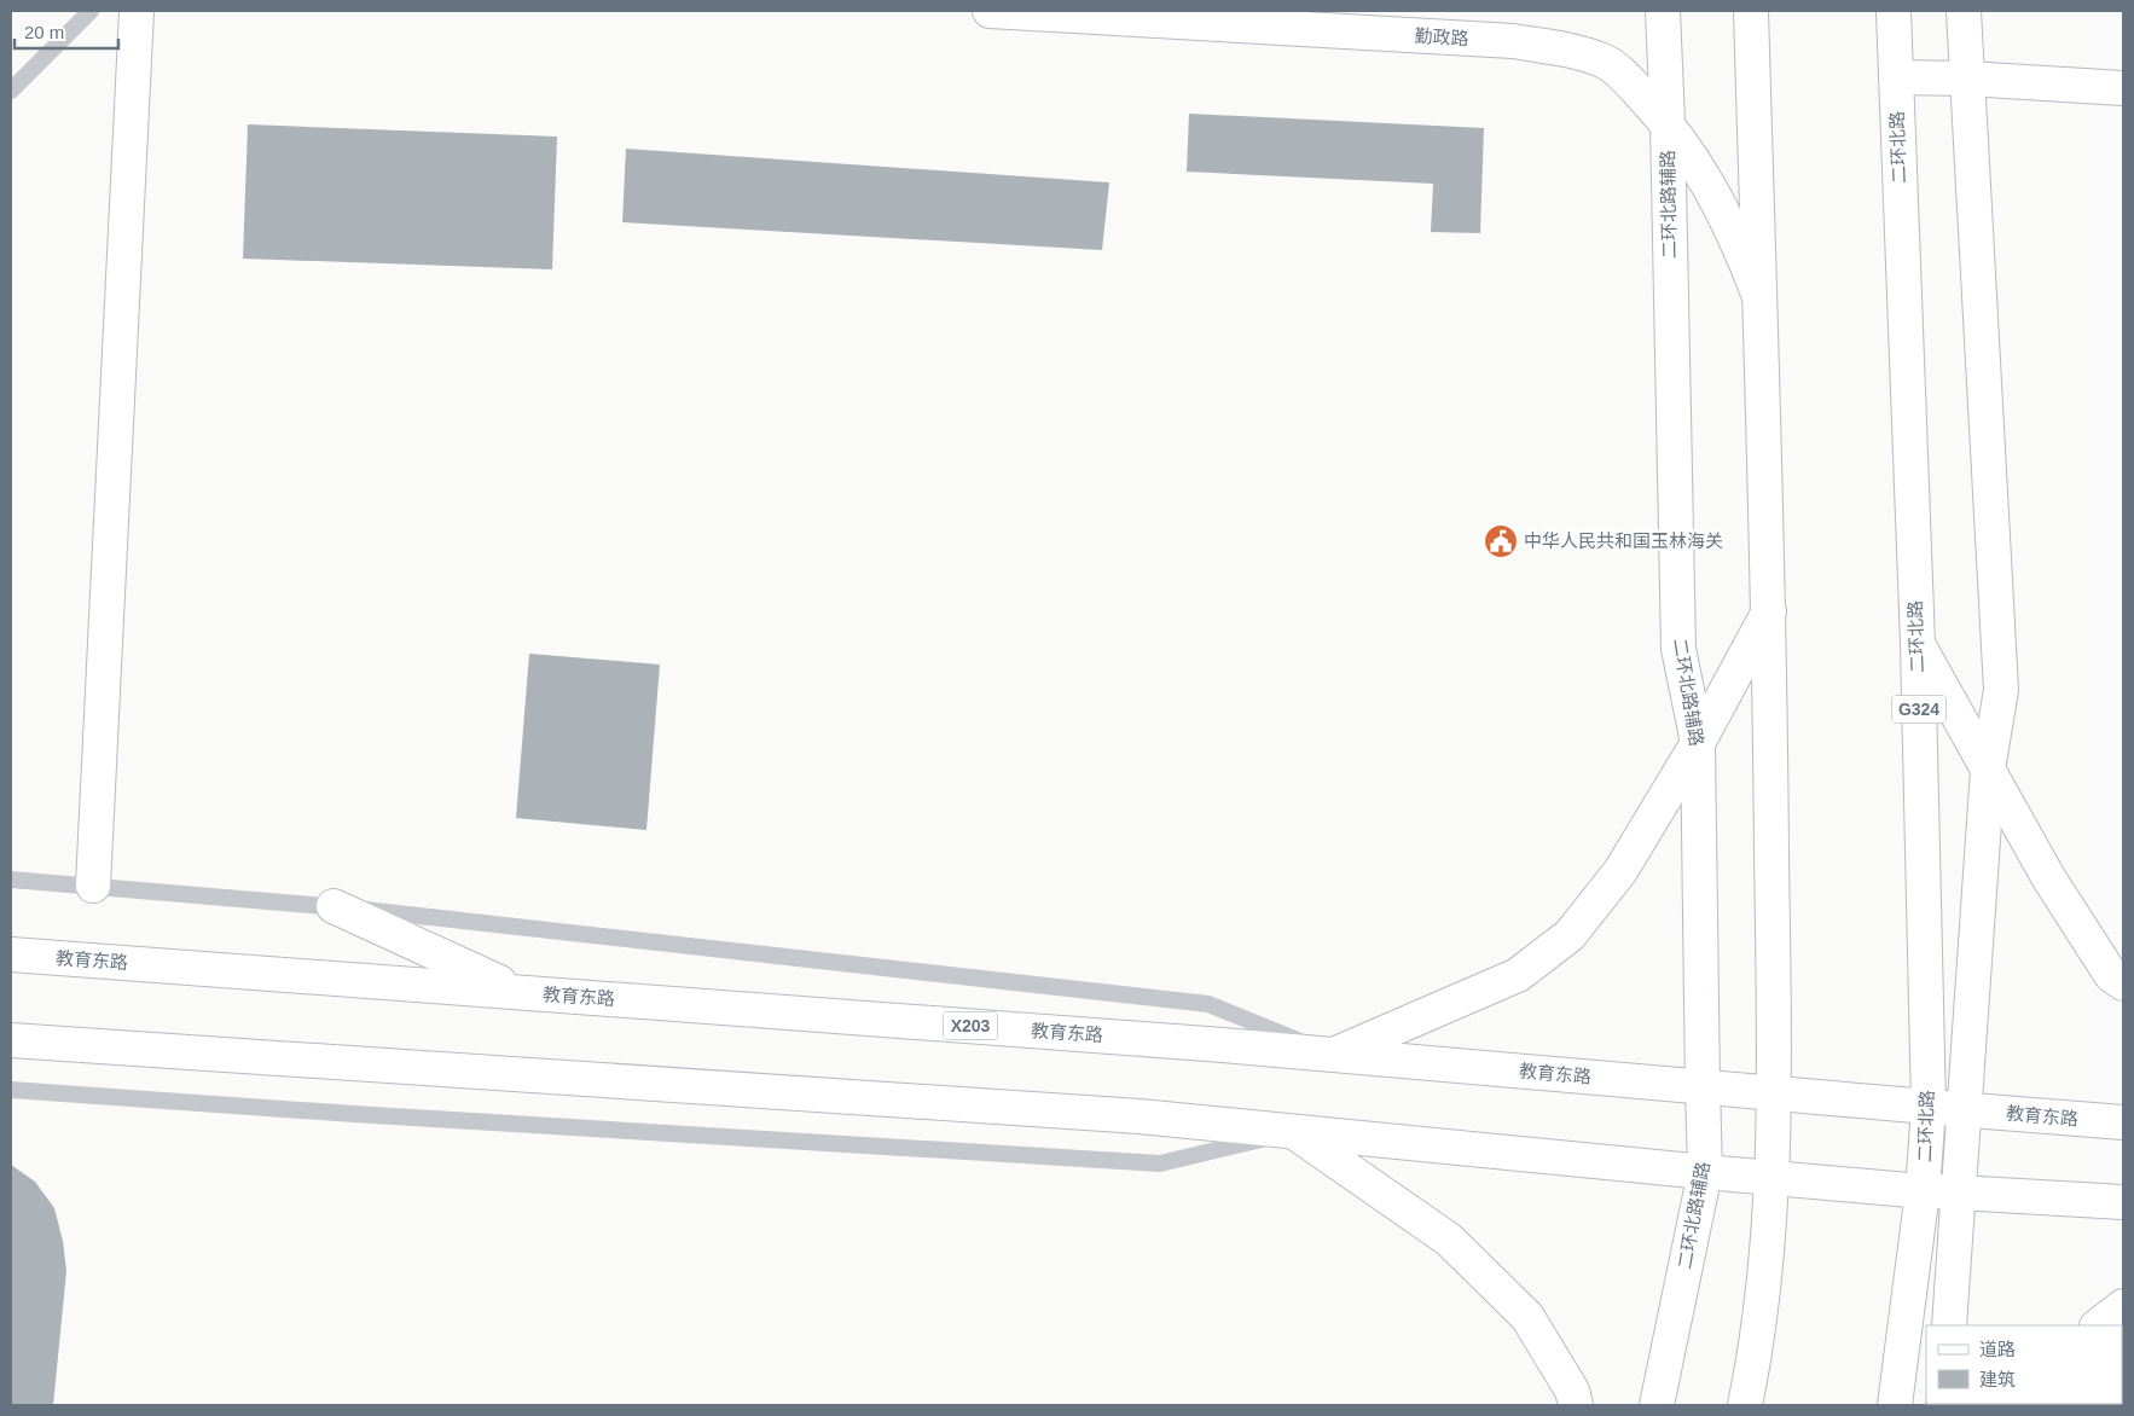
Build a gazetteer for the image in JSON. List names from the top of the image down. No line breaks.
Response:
{"streets":{"main road":["勤政路","二环北路","二环北路辅路","G324","教育东路","X203"]},"crossings":[["勤政路","二环北路辅路"],["二环北路","教育东路"],["二环北路辅路","教育东路"]],"places":{"public building":["中华人民共和国玉林海关"]},"legend":["道路","建筑"],"scale_bar":"20 m"}
